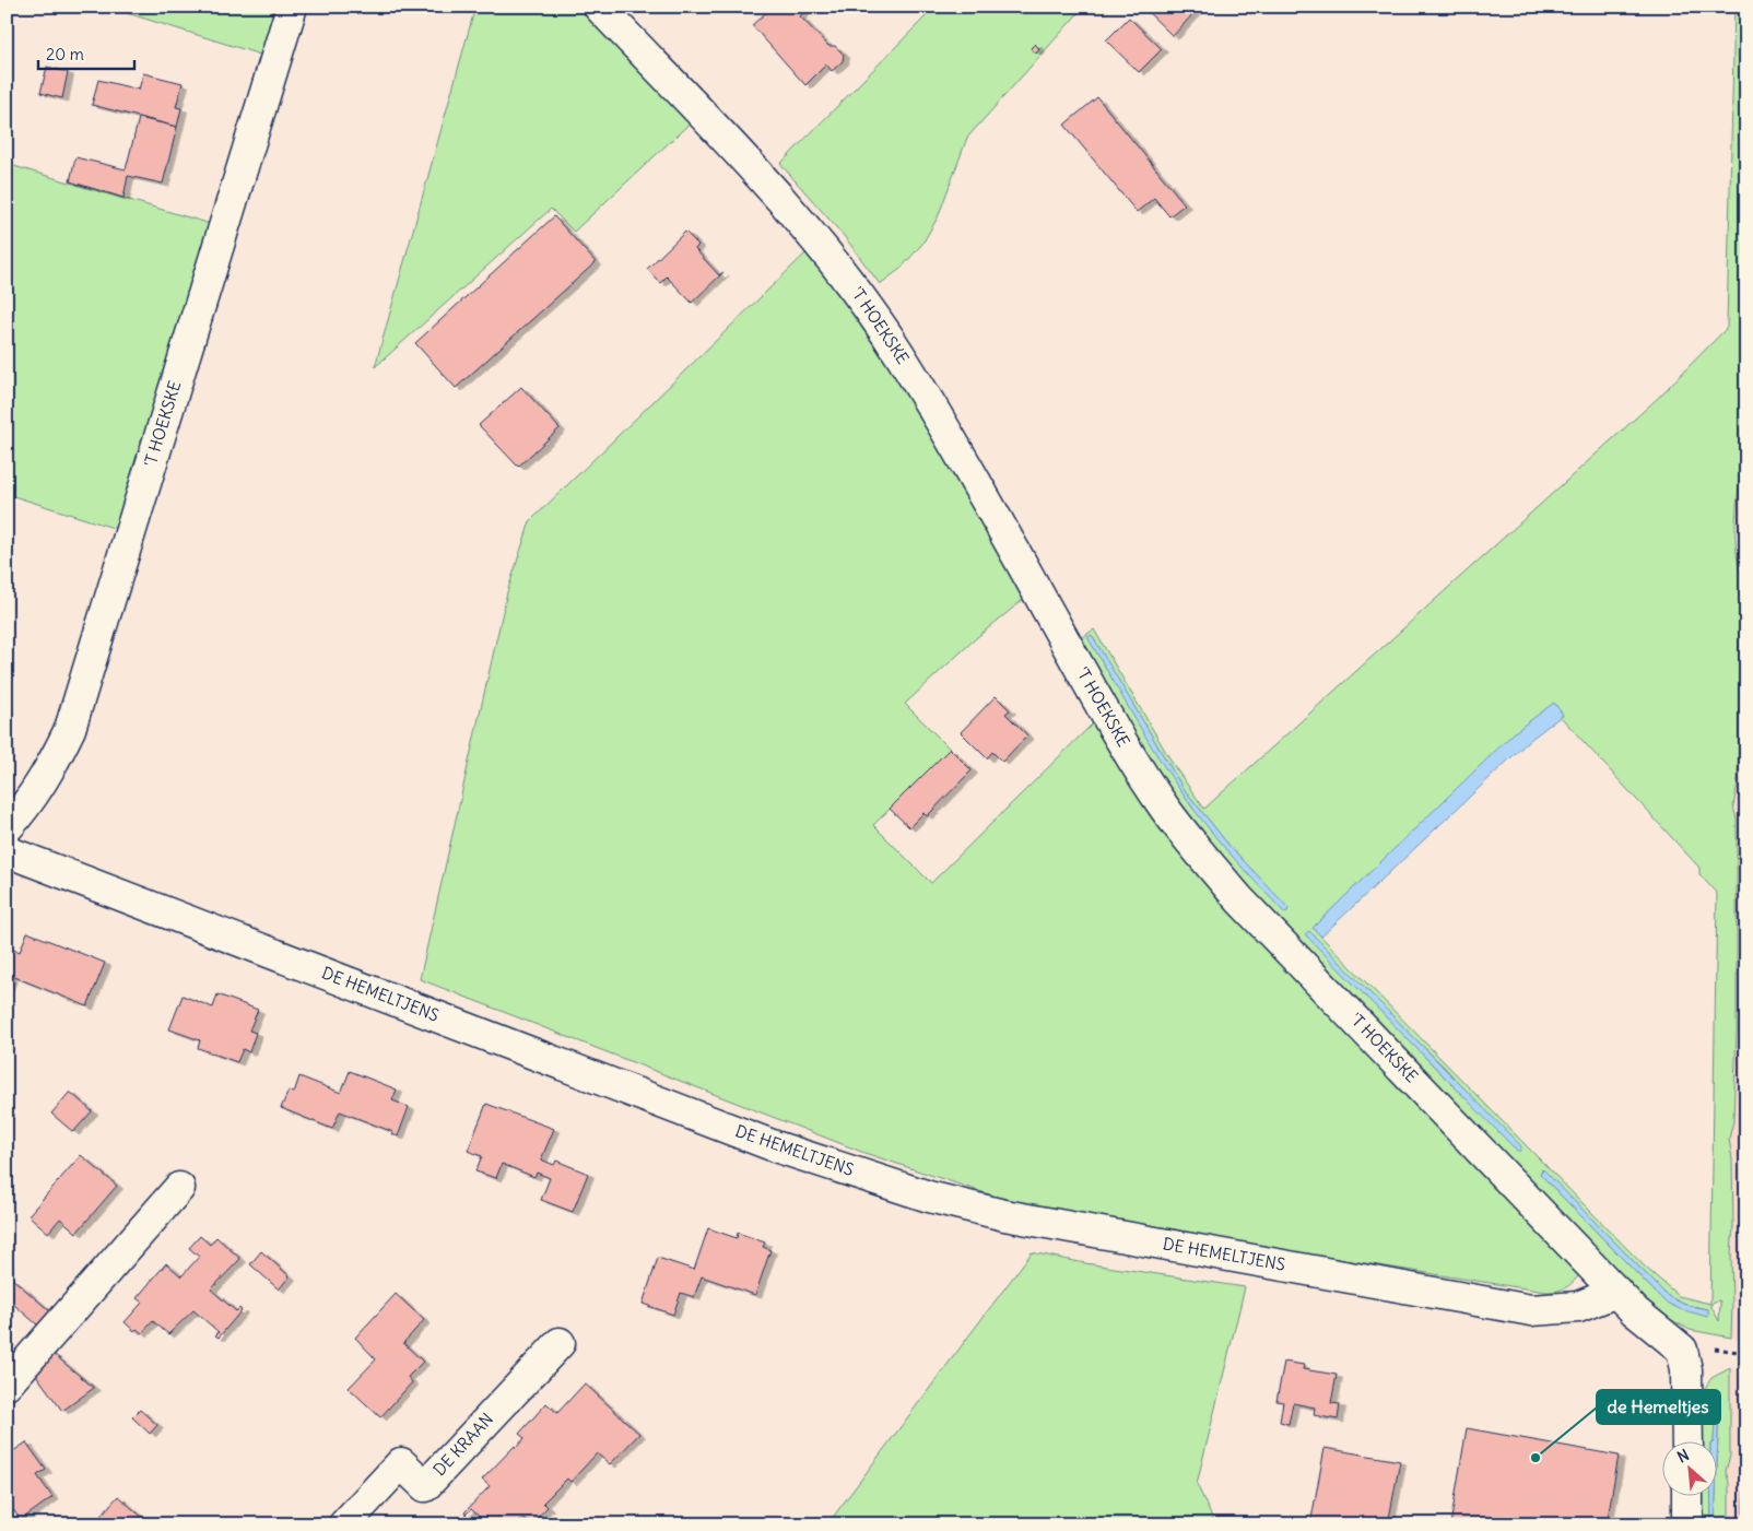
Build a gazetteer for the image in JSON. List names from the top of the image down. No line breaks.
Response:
{"streets":{"street":["'T HOEKSKE","DE HEMELTJENS","DE KRAAN"]},"crossings":[["'T HOEKSKE","DE HEMELTJENS"]],"places":["de Hemeltjes"],"scale_bar":"20 m","north":"top left"}
